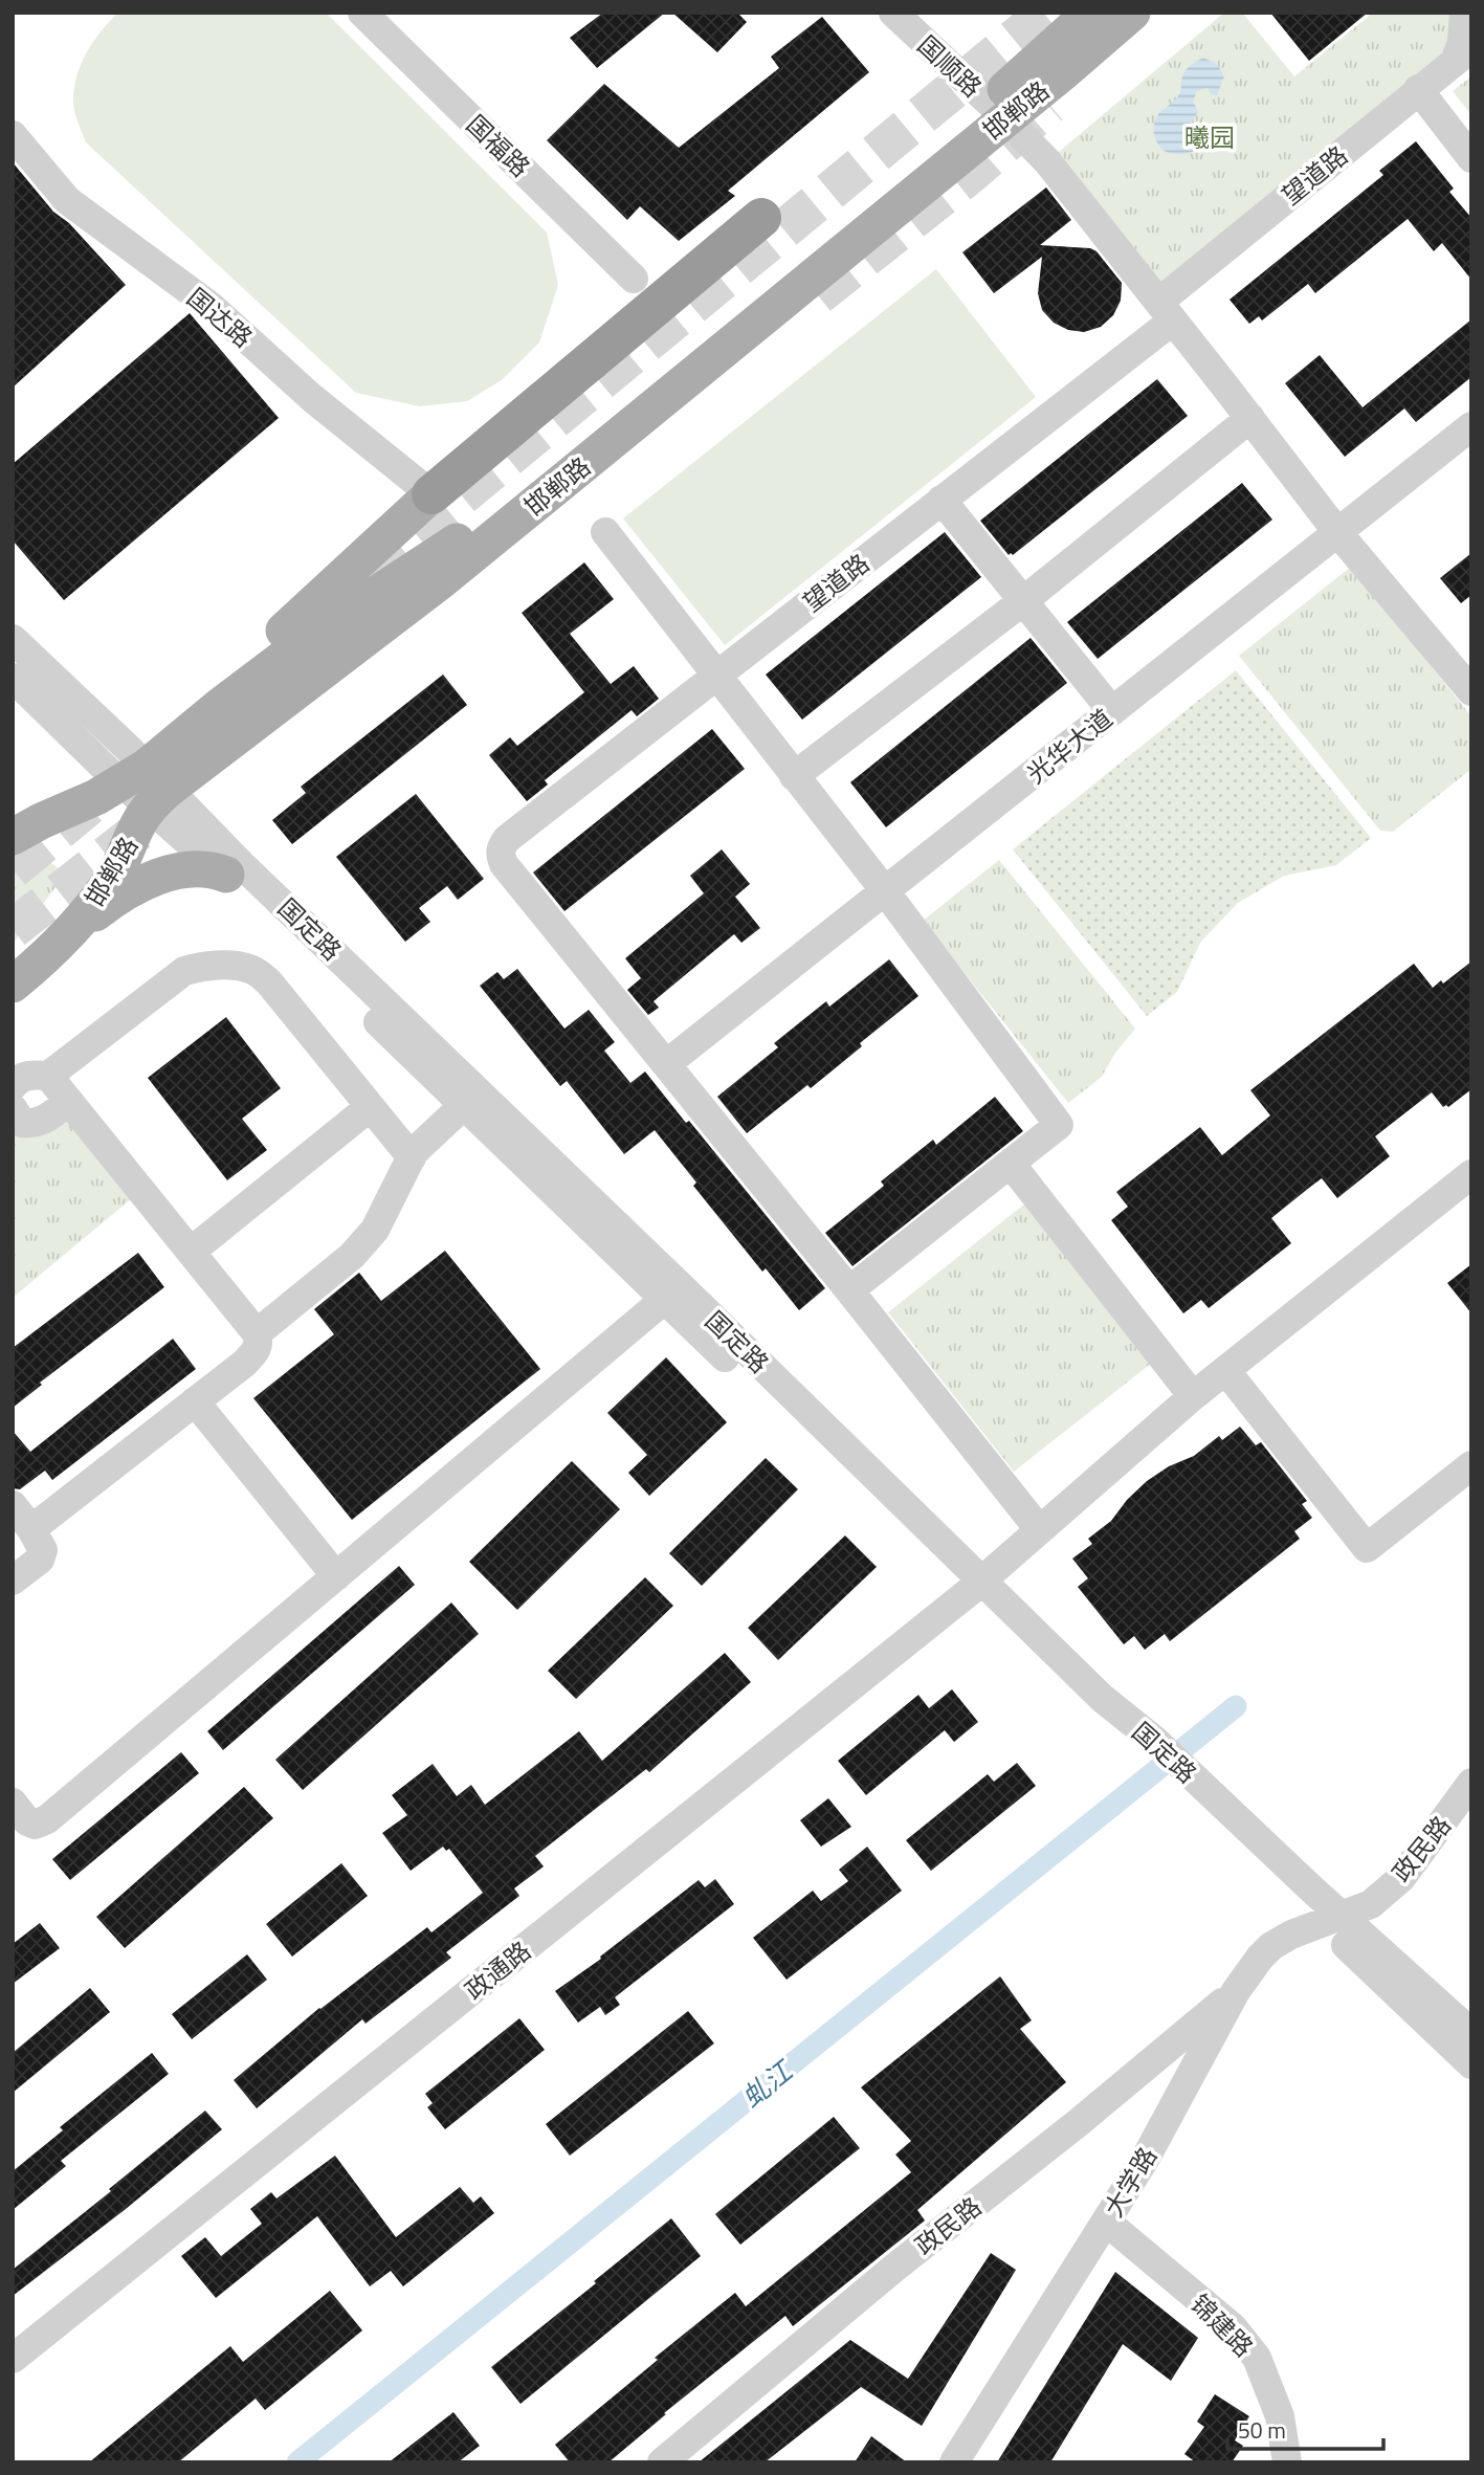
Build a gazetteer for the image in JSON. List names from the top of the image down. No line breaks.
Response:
{"streets":{"main road":["邯郸路"],"street":["国顺路","国福路","望道路","国达路","光华大道","国定路","政民路","政通路","大学路","锦建路"]},"crossings":[["国顺路","邯郸路"],["国顺路","望道路"],["国顺路","光华大道"],["邯郸路","国达路"],["邯郸路","国定路"],["望道路","光华大道"],["国定路","政民路"],["国定路","政通路"],["国定路","大学路"],["政民路","大学路"],["大学路","锦建路"]],"water":["虬江"],"parks":["曦园"],"scale_bar":"50 m"}
